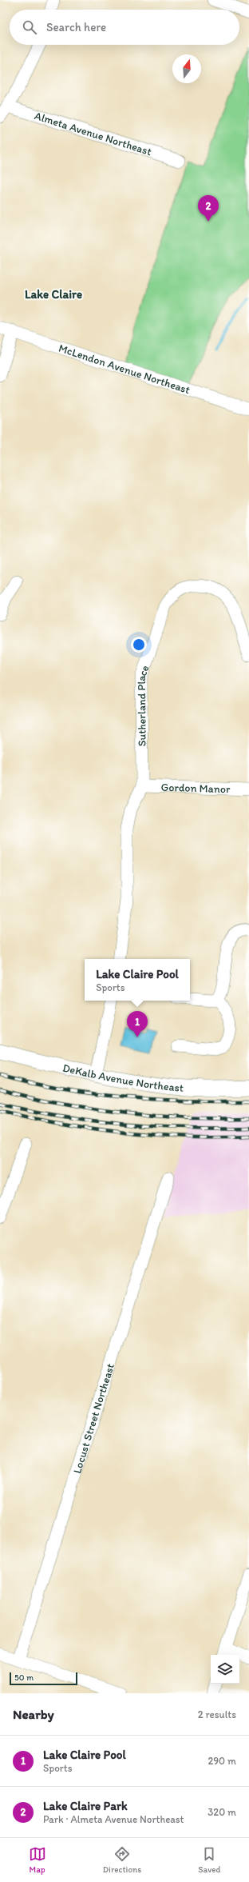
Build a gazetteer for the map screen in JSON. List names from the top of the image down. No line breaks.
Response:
{"streets":{"main road":["DeKalb Avenue Northeast"],"street":["Almeta Avenue Northeast","McLendon Avenue Northeast","Sutherland Place","Gordon Manor","Locust Street Northeast"]},"crossings":[["Sutherland Place","Gordon Manor"]],"districts":["Lake Claire"],"scale_bar":"50 m","north":"top","page":{"search":"Search here","pins":["2","1"],"popup":["Lake Claire Pool","Sports"],"scale":"50 m","heading":["Nearby","2 results"],"list":[{"mark":"1","name":"Lake Claire Pool","note":"Sports","value":"290 m"},{"mark":"2","name":"Lake Claire Park","note":"Park · Almeta Avenue Northeast","value":"320 m"}],"nav":["Map","Directions","Saved"]}}
